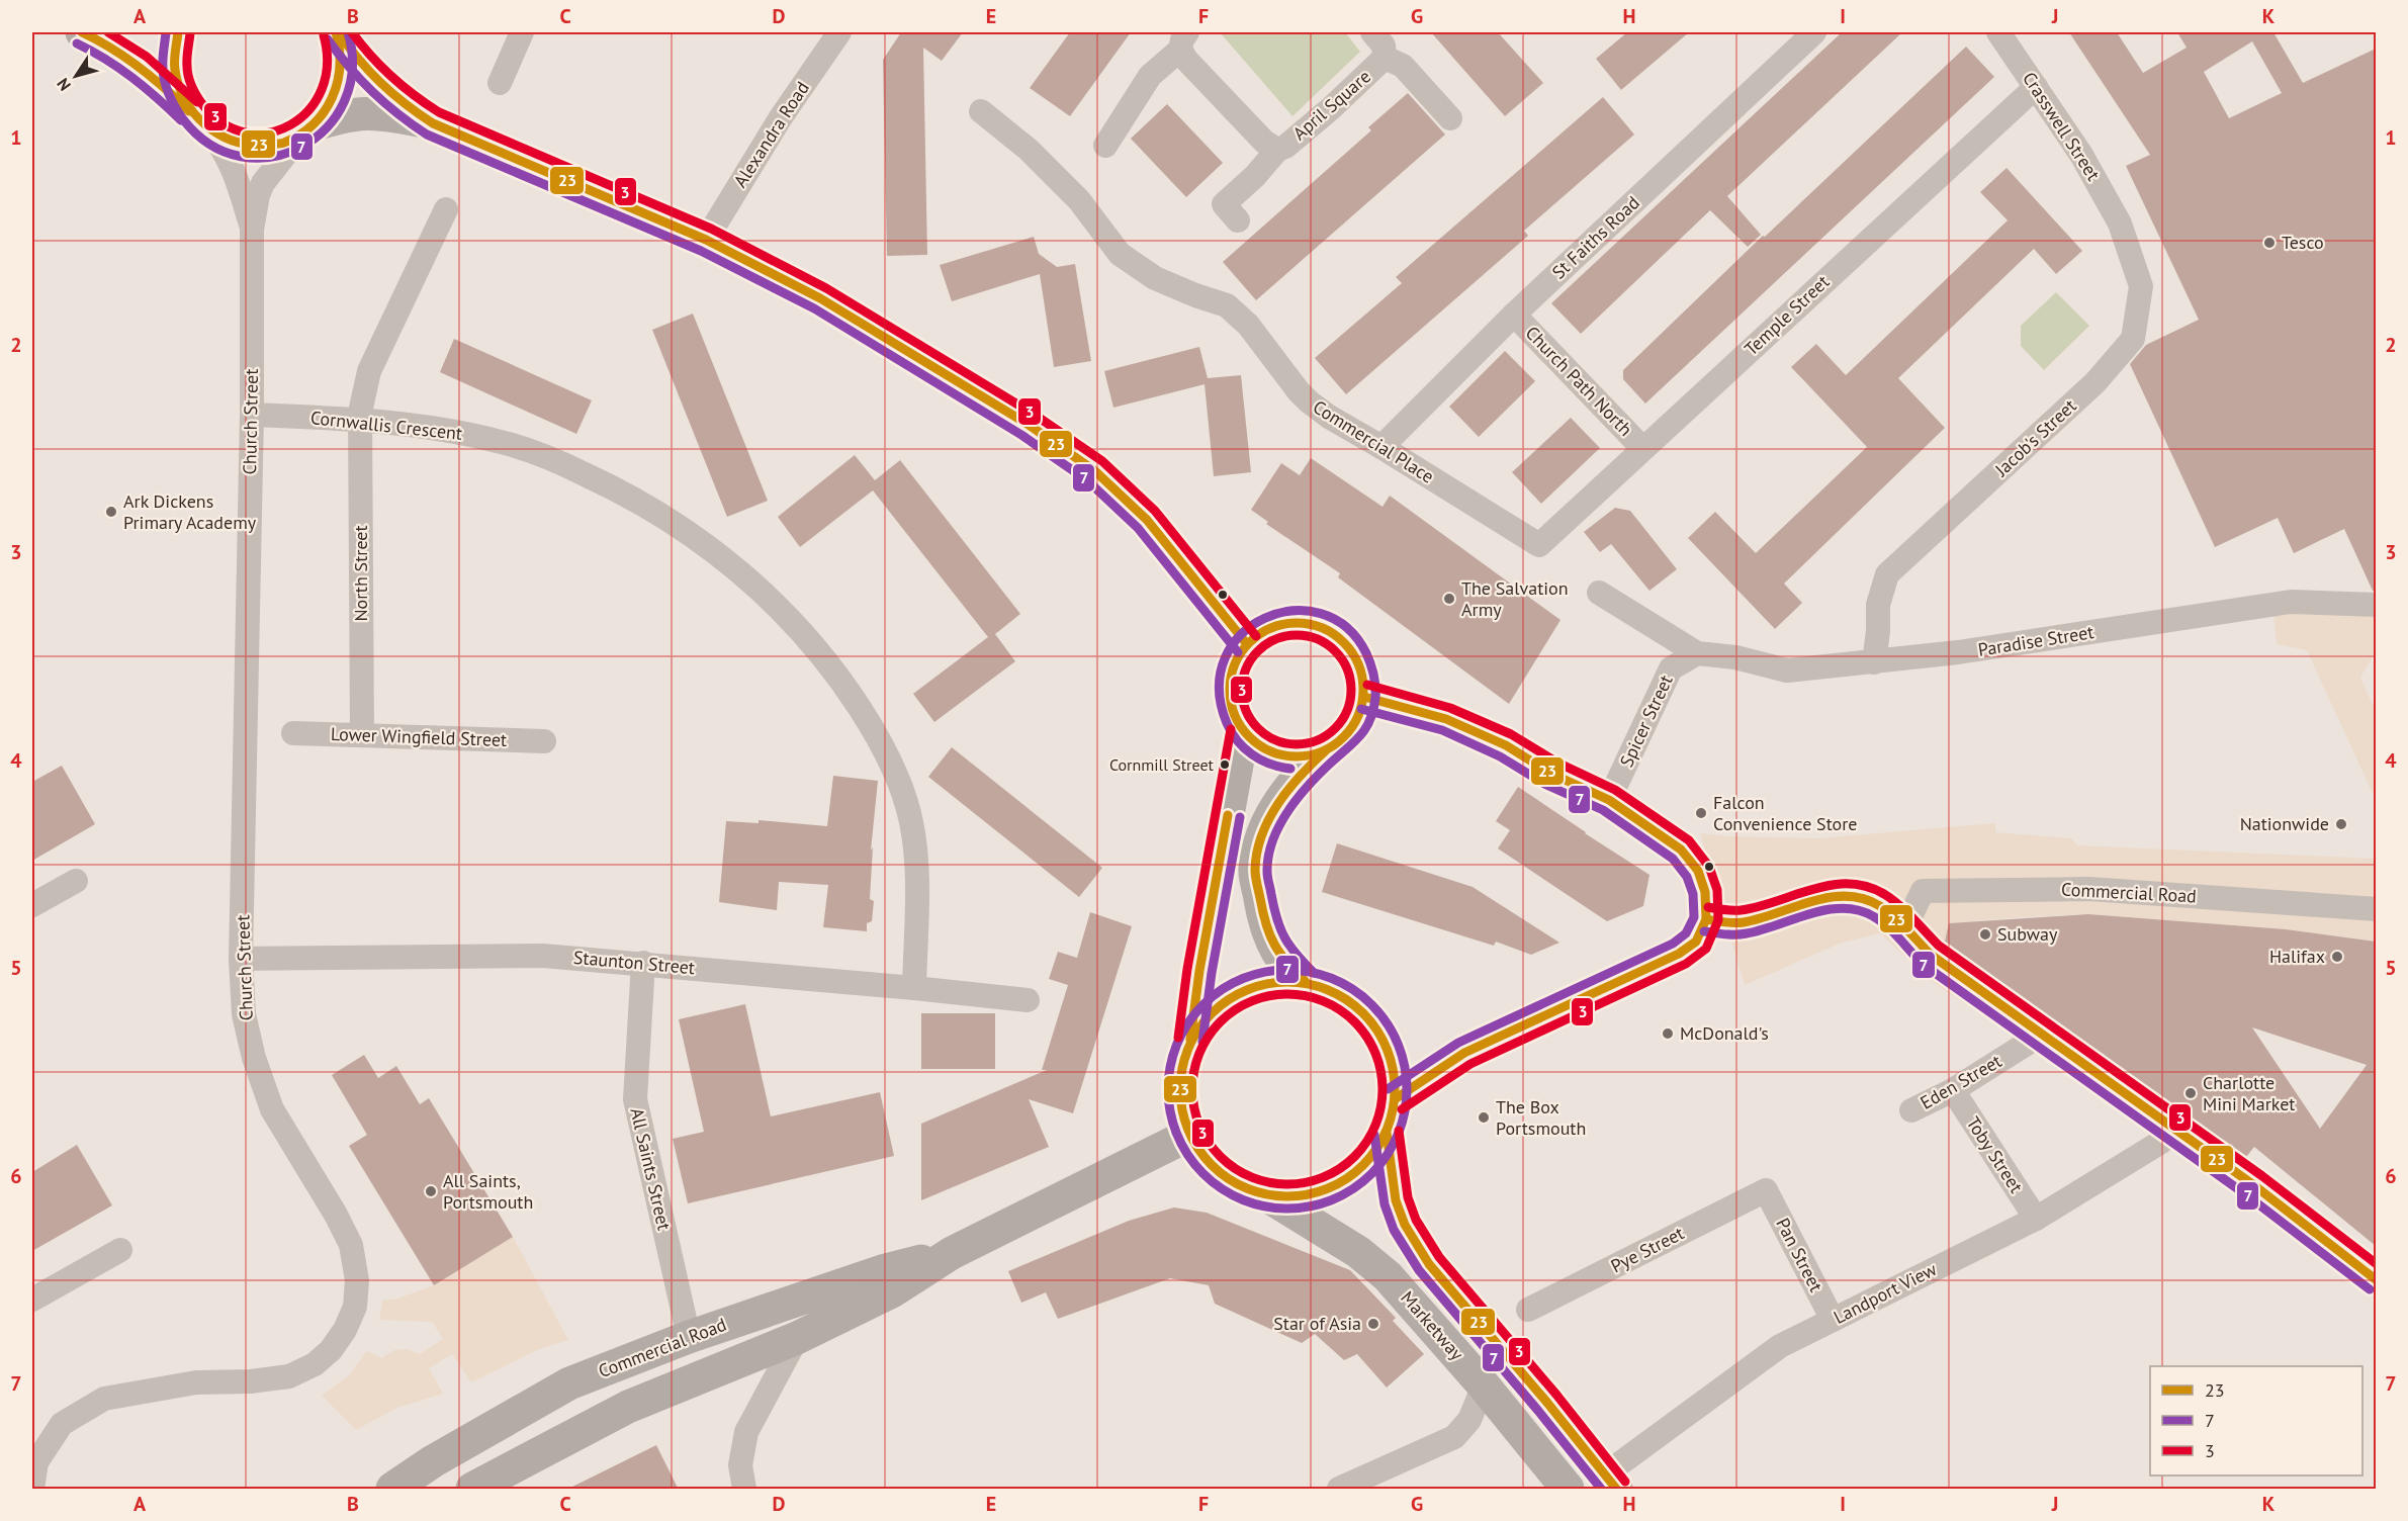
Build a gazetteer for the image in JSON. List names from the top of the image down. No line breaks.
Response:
{"streets":{"main road":["Commercial Road","Marketway"],"street":["April Square","Crasswell Street","Alexandra Road","St Faiths Road","Temple Street","Church Path North","Church Street","Cornwallis Crescent","Jacob's Street","Commercial Place","North Street","Paradise Street","Spicer Street","Lower Wingfield Street","Staunton Street","Eden Street","Toby Street","All Saints Street","Pye Street","Pan Street","Landport View"]},"crossings":[["Crasswell Street","Temple Street"],["Crasswell Street","Jacob's Street"],["St Faiths Road","Church Path North"],["St Faiths Road","Commercial Place"],["Temple Street","Church Path North"],["Temple Street","Commercial Place"],["Church Street","Cornwallis Crescent"],["Church Street","Staunton Street"],["Cornwallis Crescent","North Street"],["Cornwallis Crescent","Staunton Street"],["Jacob's Street","Paradise Street"],["North Street","Lower Wingfield Street"],["Paradise Street","Spicer Street"],["Commercial Road","All Saints Street"],["Commercial Road","Marketway"],["Staunton Street","All Saints Street"],["Eden Street","Toby Street"],["Eden Street","Landport View"],["Toby Street","Landport View"],["Pye Street","Pan Street"],["Pan Street","Landport View"],["Landport View","Marketway"]],"places":["Tesco","Ark Dickens Primary Academy","The Salvation Army","Cornmill Street","Falcon Convenience Store","Nationwide","Subway","Halifax","McDonald's","Charlotte Mini Market","The Box Portsmouth","All Saints, Portsmouth","Star of Asia"],"lines":["transit line 23","transit line 7","transit line 3"],"legend":["23","7","3"],"north":"bottom left","grid":{"columns":["A","B","C","D","E","F","G","H","I","J","K"],"rows":["1","2","3","4","5","6","7"]}}
